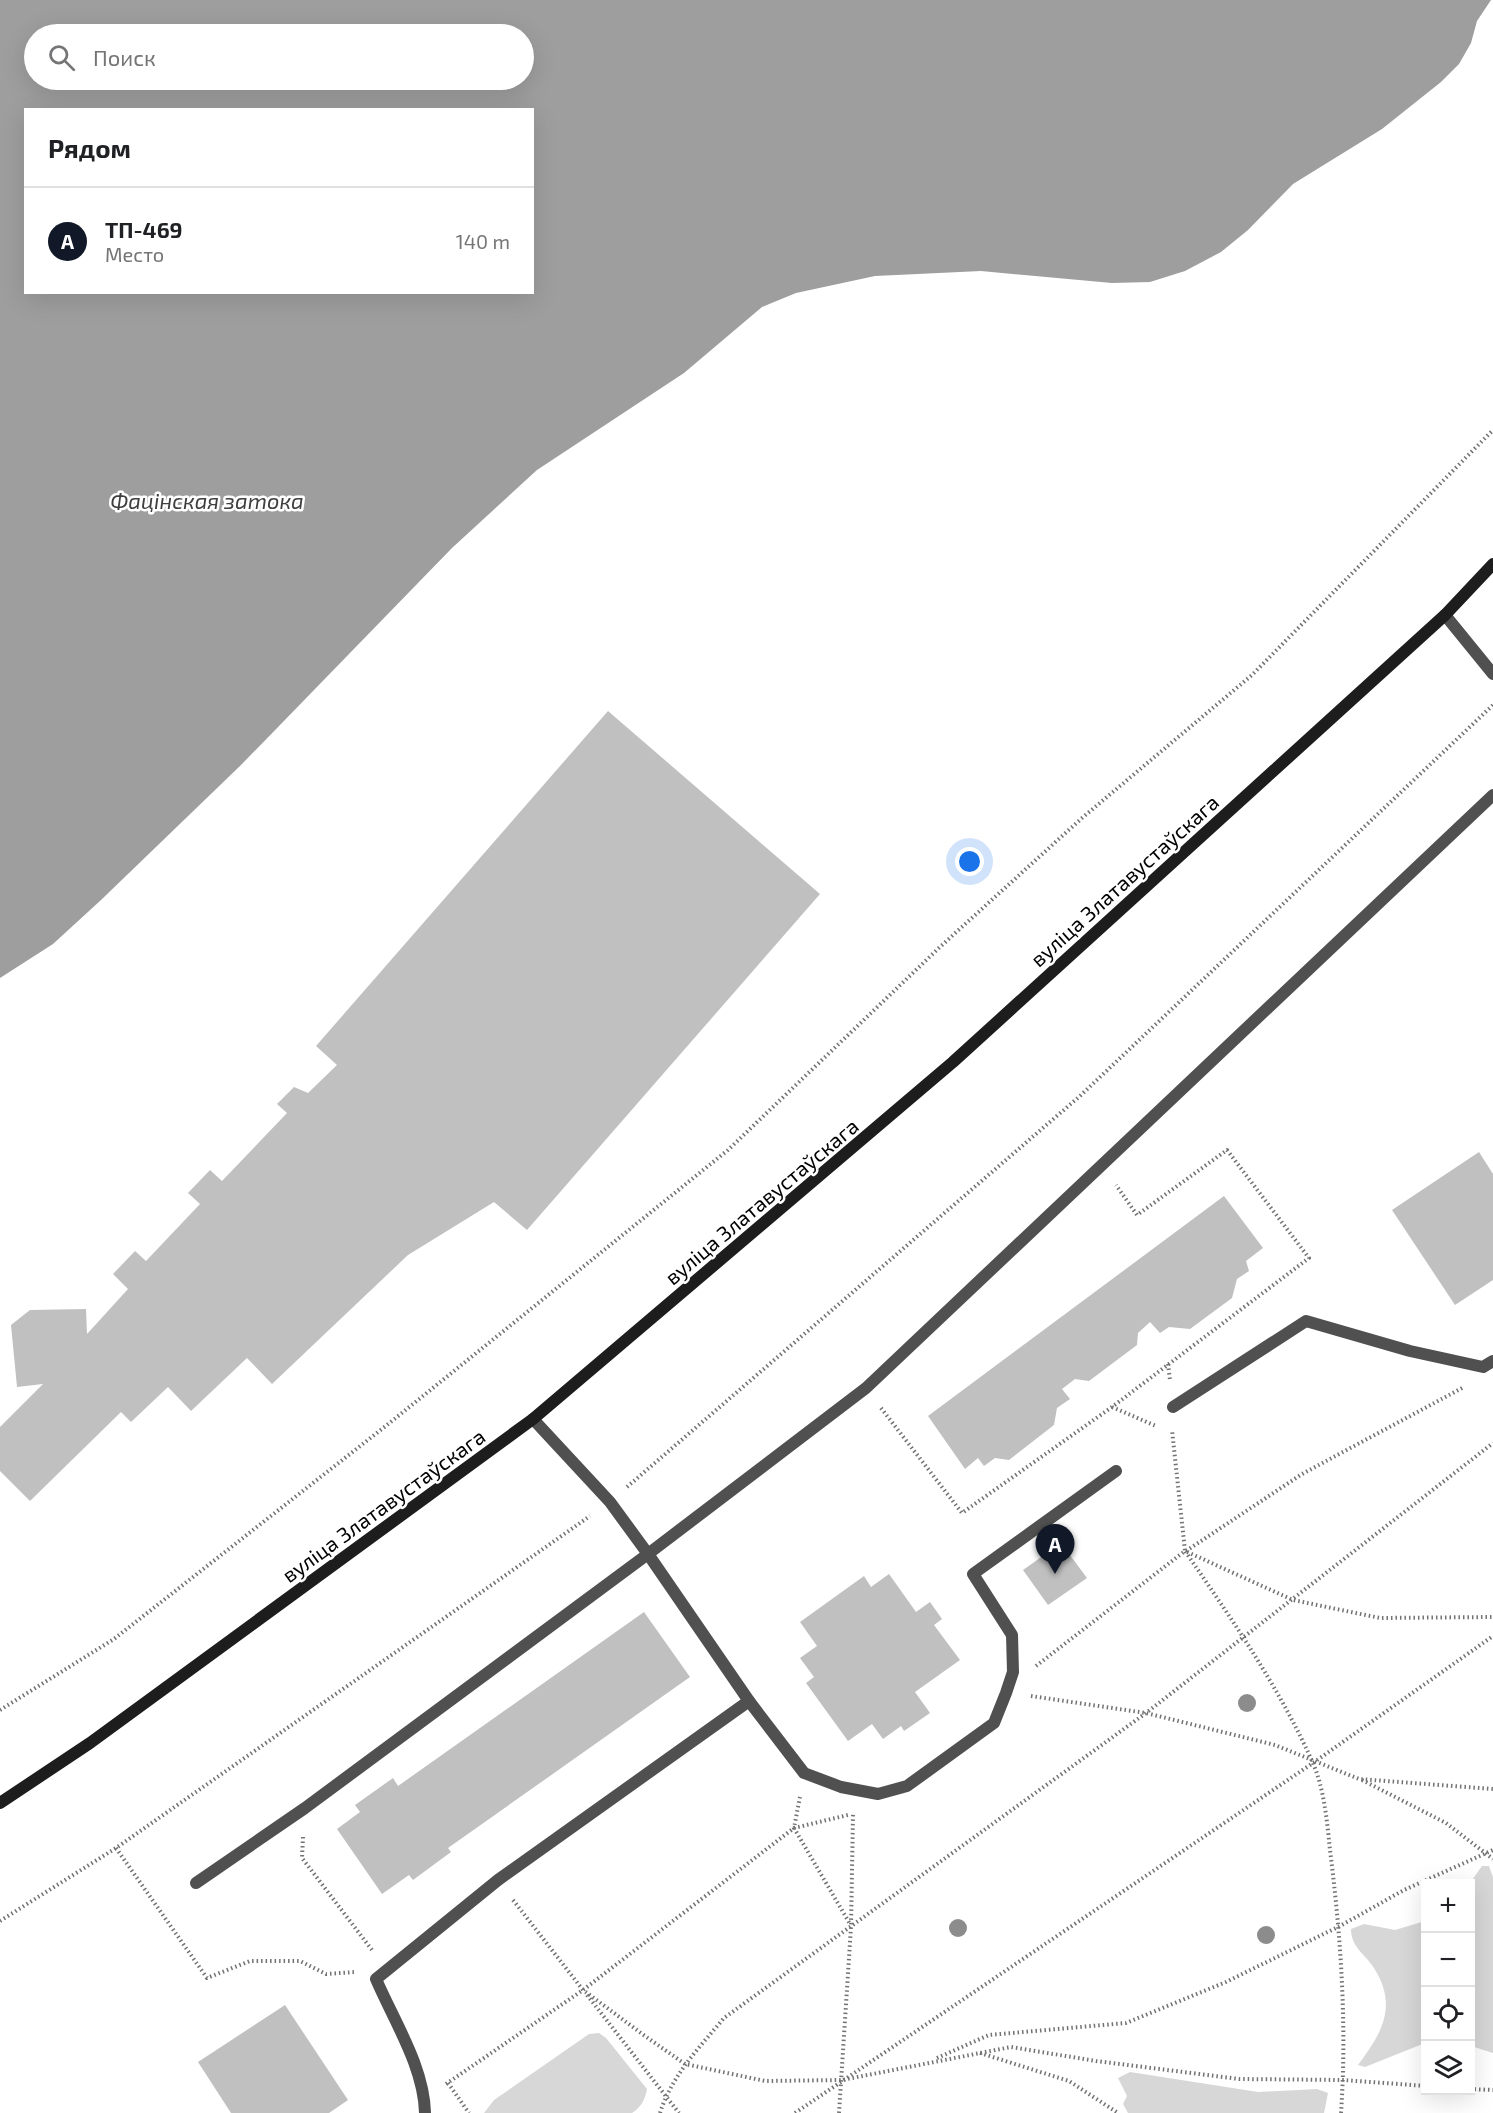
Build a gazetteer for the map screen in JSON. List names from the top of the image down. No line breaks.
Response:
{"streets":{"street":["вуліца Златавустаўскага"]},"water":["Фацінская затока"],"page":{"search":"Поиск","heading":"Рядом","list":[{"mark":"A","name":"ТП-469","note":"Место","value":"140 m"}],"pins":"A","map_buttons":["+","−"]}}
